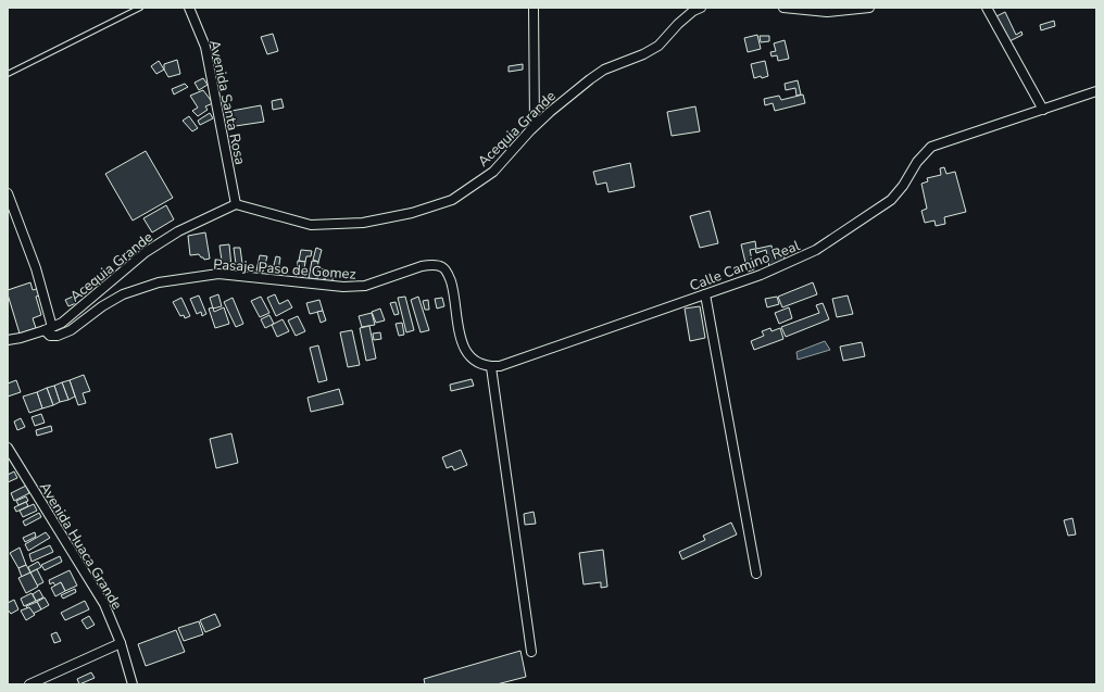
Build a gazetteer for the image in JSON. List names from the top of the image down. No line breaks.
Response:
{"streets":{"street":["Avenida Santa Rosa","Acequia Grande","Calle Camino Real","Pasaje Paso de Gomez","Avenida Huaca Grande"]},"crossings":[["Avenida Santa Rosa","Acequia Grande"],["Acequia Grande","Pasaje Paso de Gomez"],["Calle Camino Real","Pasaje Paso de Gomez"]]}
